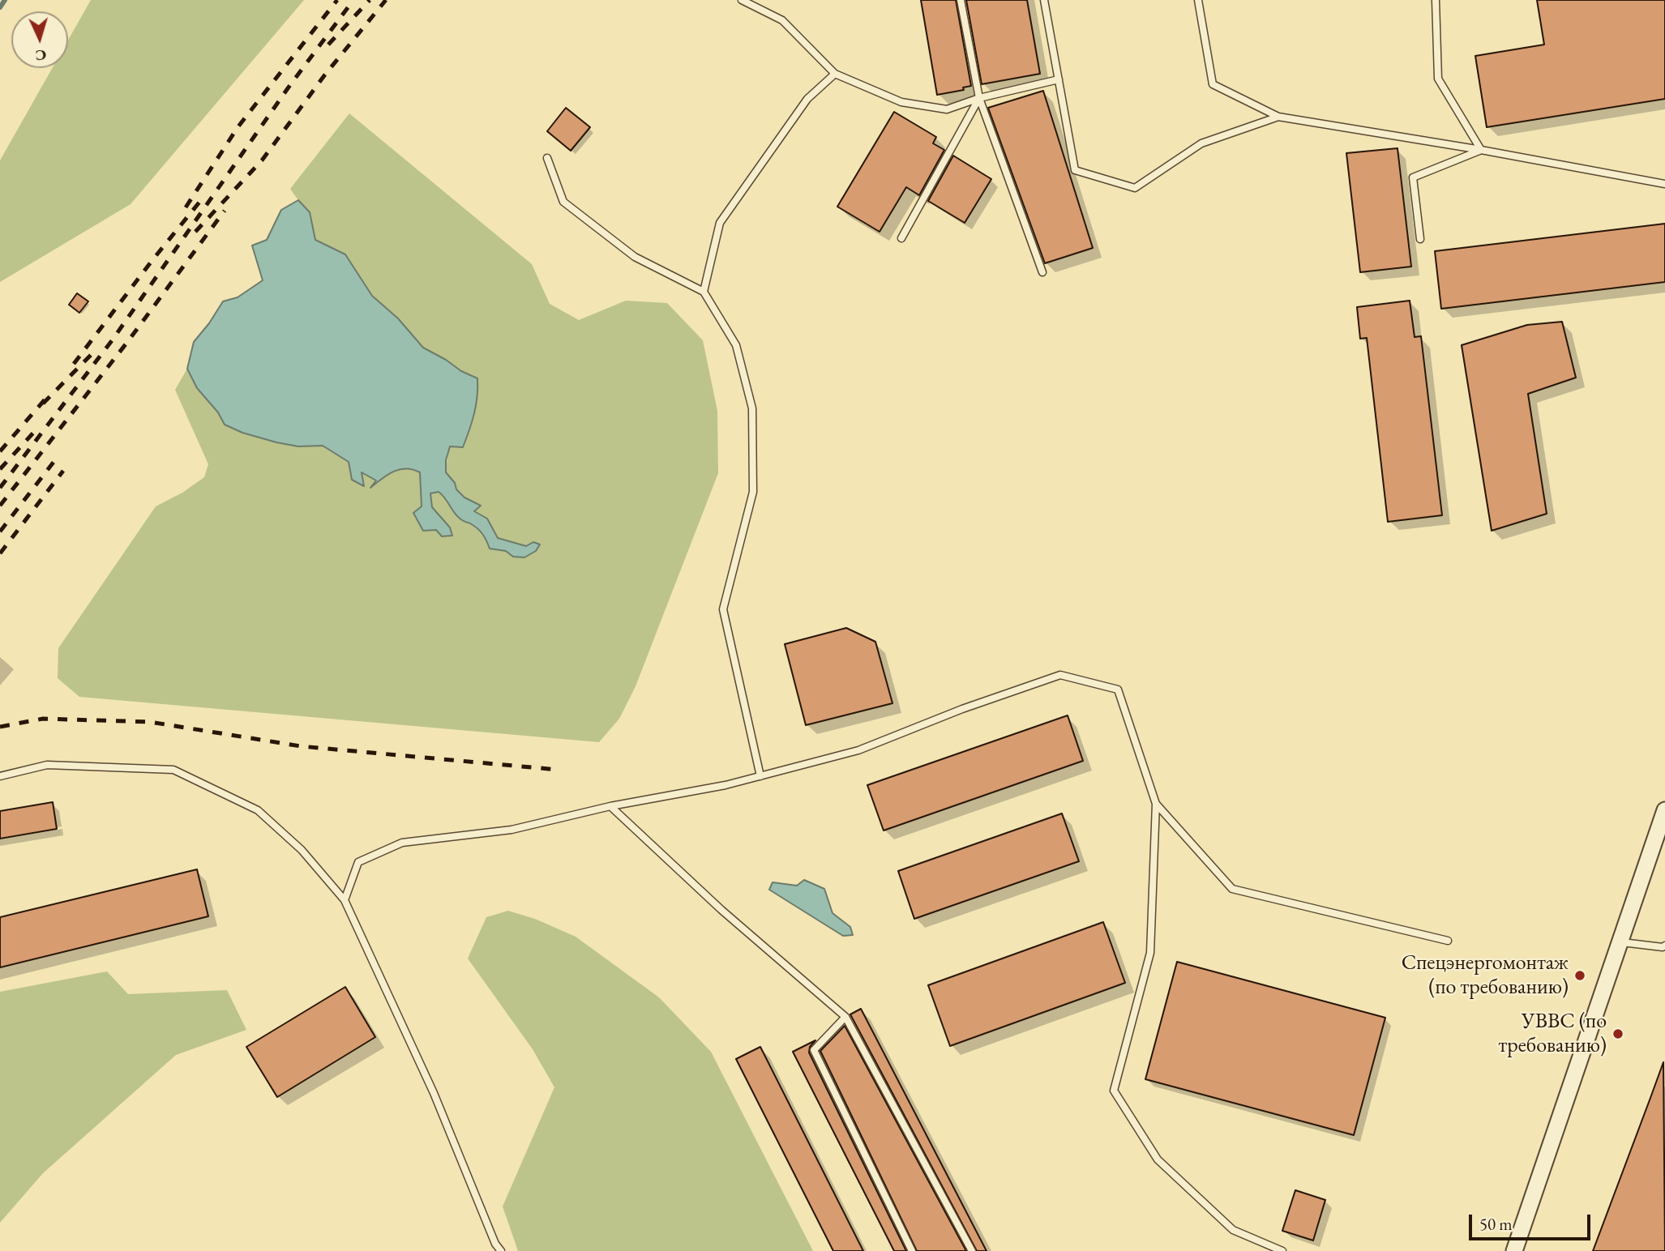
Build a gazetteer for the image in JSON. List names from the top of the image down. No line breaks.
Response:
{"places":["Спецэнергомонтаж (по требованию)","УВВС (по требованию)"],"scale_bar":"50 m","north":"bottom"}
